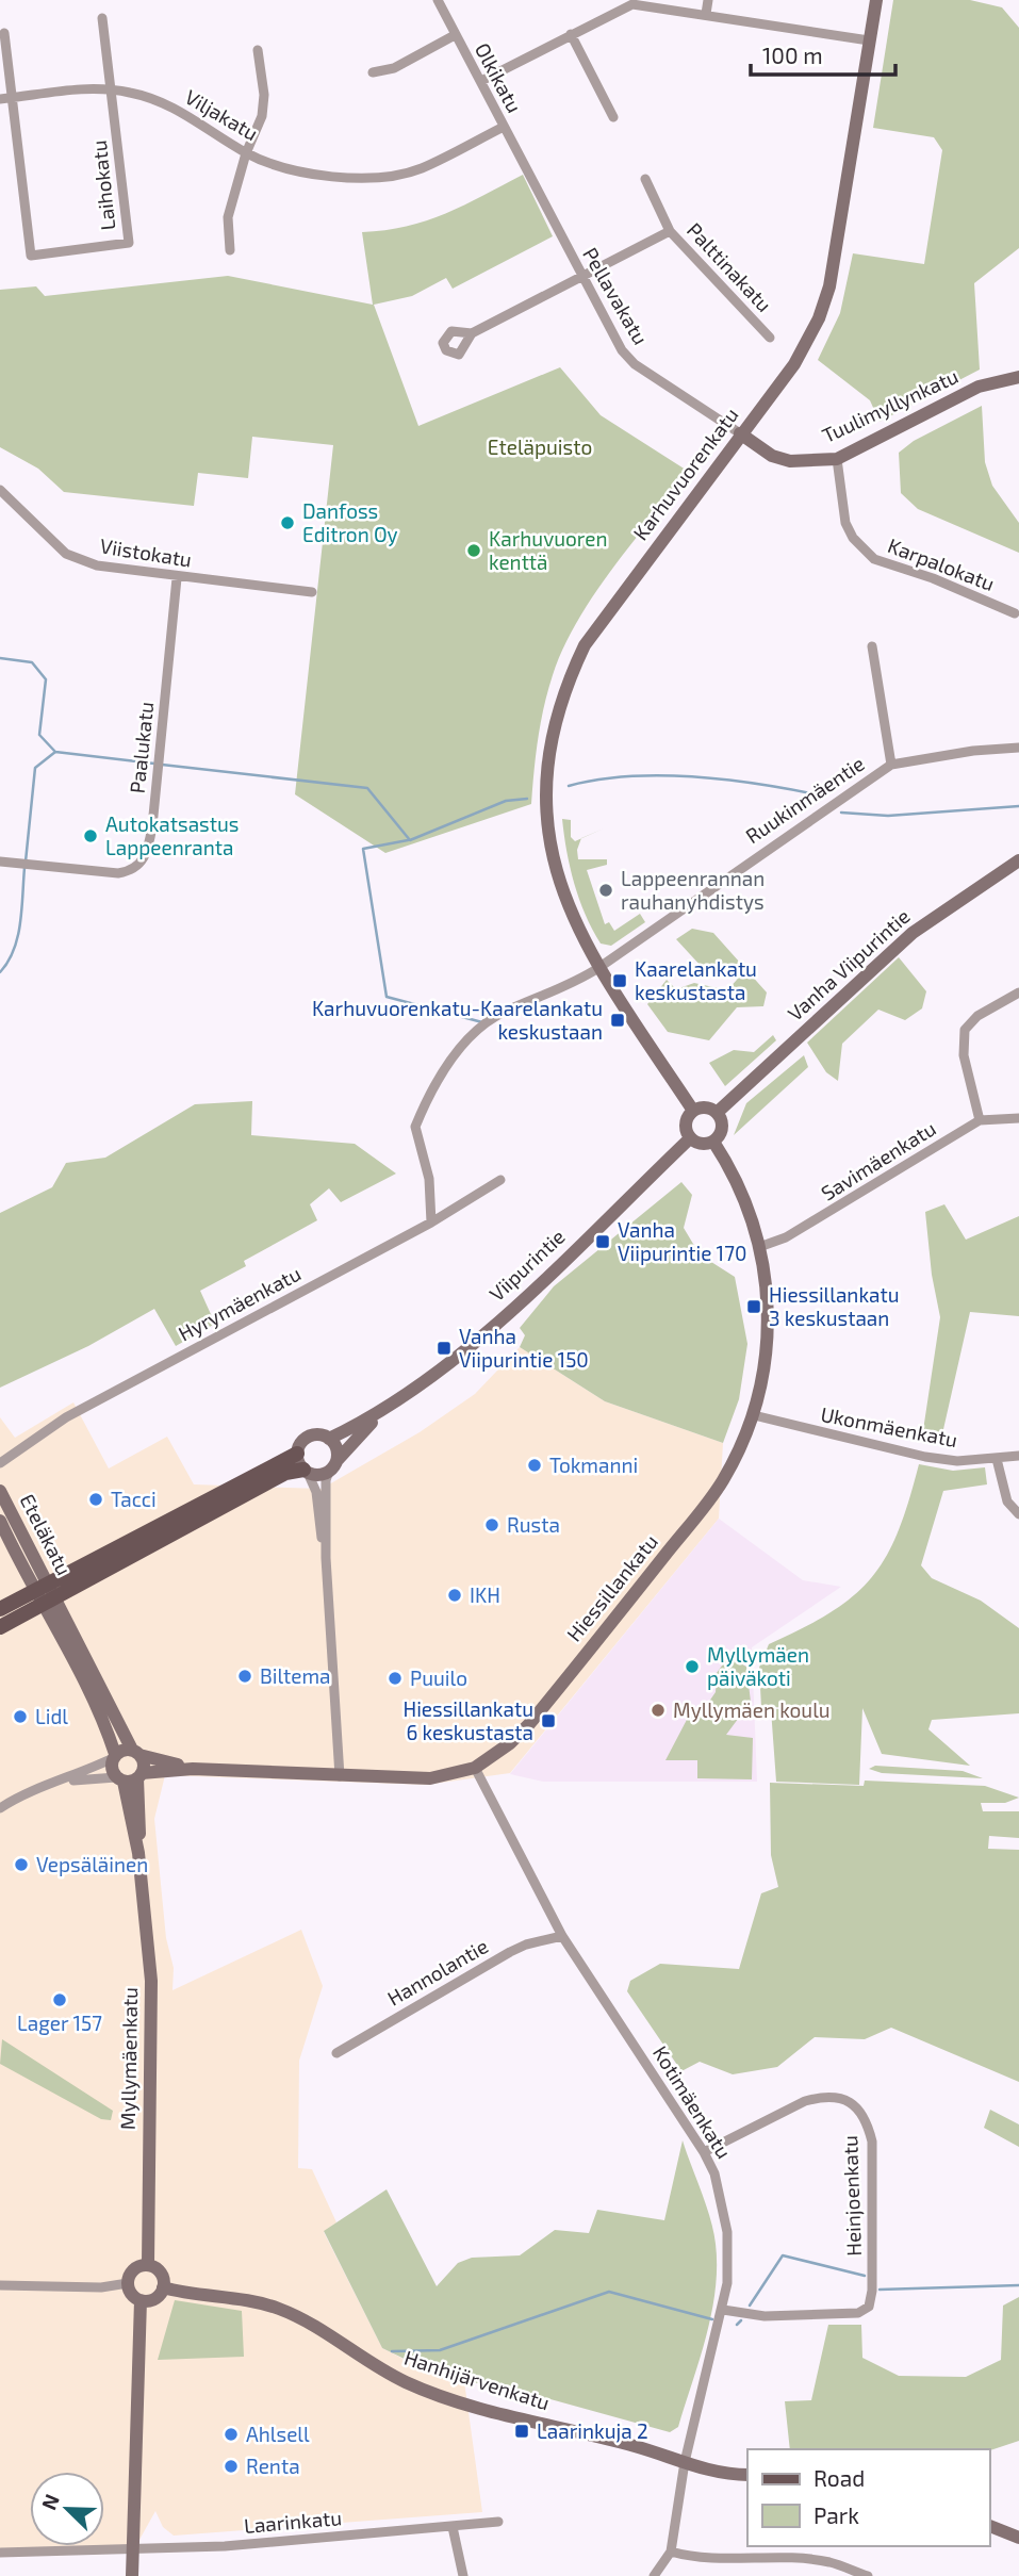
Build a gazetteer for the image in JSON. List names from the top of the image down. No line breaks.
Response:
{"streets":{"street":["Olkikatu","Viljakatu","Laihokatu","Palttinakatu","Pellavakatu","Tuulimyllynkatu","Karhuvuorenkatu","Viistokatu","Karpalokatu","Paalukatu","Ruukinmäentie","Vanha Viipurintie","Savimäenkatu","Viipurintie","Hyrymäenkatu","Ukonmäenkatu","Eteläkatu","Hiessillankatu","Hannolantie","Myllymäenkatu","Kotimäenkatu","Heinjoenkatu","Hanhijärvenkatu","Laarinkatu"]},"crossings":[["Olkikatu","Viljakatu"],["Olkikatu","Pellavakatu"],["Viljakatu","Laihokatu"],["Pellavakatu","Tuulimyllynkatu"],["Pellavakatu","Karhuvuorenkatu"],["Tuulimyllynkatu","Karhuvuorenkatu"],["Tuulimyllynkatu","Karpalokatu"],["Karhuvuorenkatu","Ruukinmäentie"],["Karhuvuorenkatu","Vanha Viipurintie"],["Karhuvuorenkatu","Viipurintie"],["Karhuvuorenkatu","Hiessillankatu"],["Viistokatu","Paalukatu"],["Ruukinmäentie","Hyrymäenkatu"],["Vanha Viipurintie","Viipurintie"],["Vanha Viipurintie","Hiessillankatu"],["Savimäenkatu","Hiessillankatu"],["Viipurintie","Hiessillankatu"],["Ukonmäenkatu","Hiessillankatu"],["Hiessillankatu","Myllymäenkatu"],["Hiessillankatu","Kotimäenkatu"],["Hannolantie","Kotimäenkatu"],["Myllymäenkatu","Hanhijärvenkatu"],["Kotimäenkatu","Heinjoenkatu"],["Kotimäenkatu","Hanhijärvenkatu"]],"parks":["Eteläpuisto"],"places":{"other":["Danfoss Editron Oy","Karhuvuoren kenttä","Autokatsastus Lappeenranta","Lappeenrannan rauhanyhdistys","Tokmanni","Tacci","Rusta","IKH","Myllymäen päiväkoti","Biltema","Puuilo","Myllymäen koulu","Lidl","Vepsäläinen","Lager 157","Ahlsell","Renta"],"transit":["Kaarelankatu keskustasta","Karhuvuorenkatu-Kaarelankatu keskustaan","Vanha Viipurintie 170","Hiessillankatu 3 keskustaan","Vanha Viipurintie 150","Hiessillankatu 6 keskustasta","Laarinkuja 2"]},"legend":["Road","Park"],"scale_bar":"100 m","north":"top left"}
